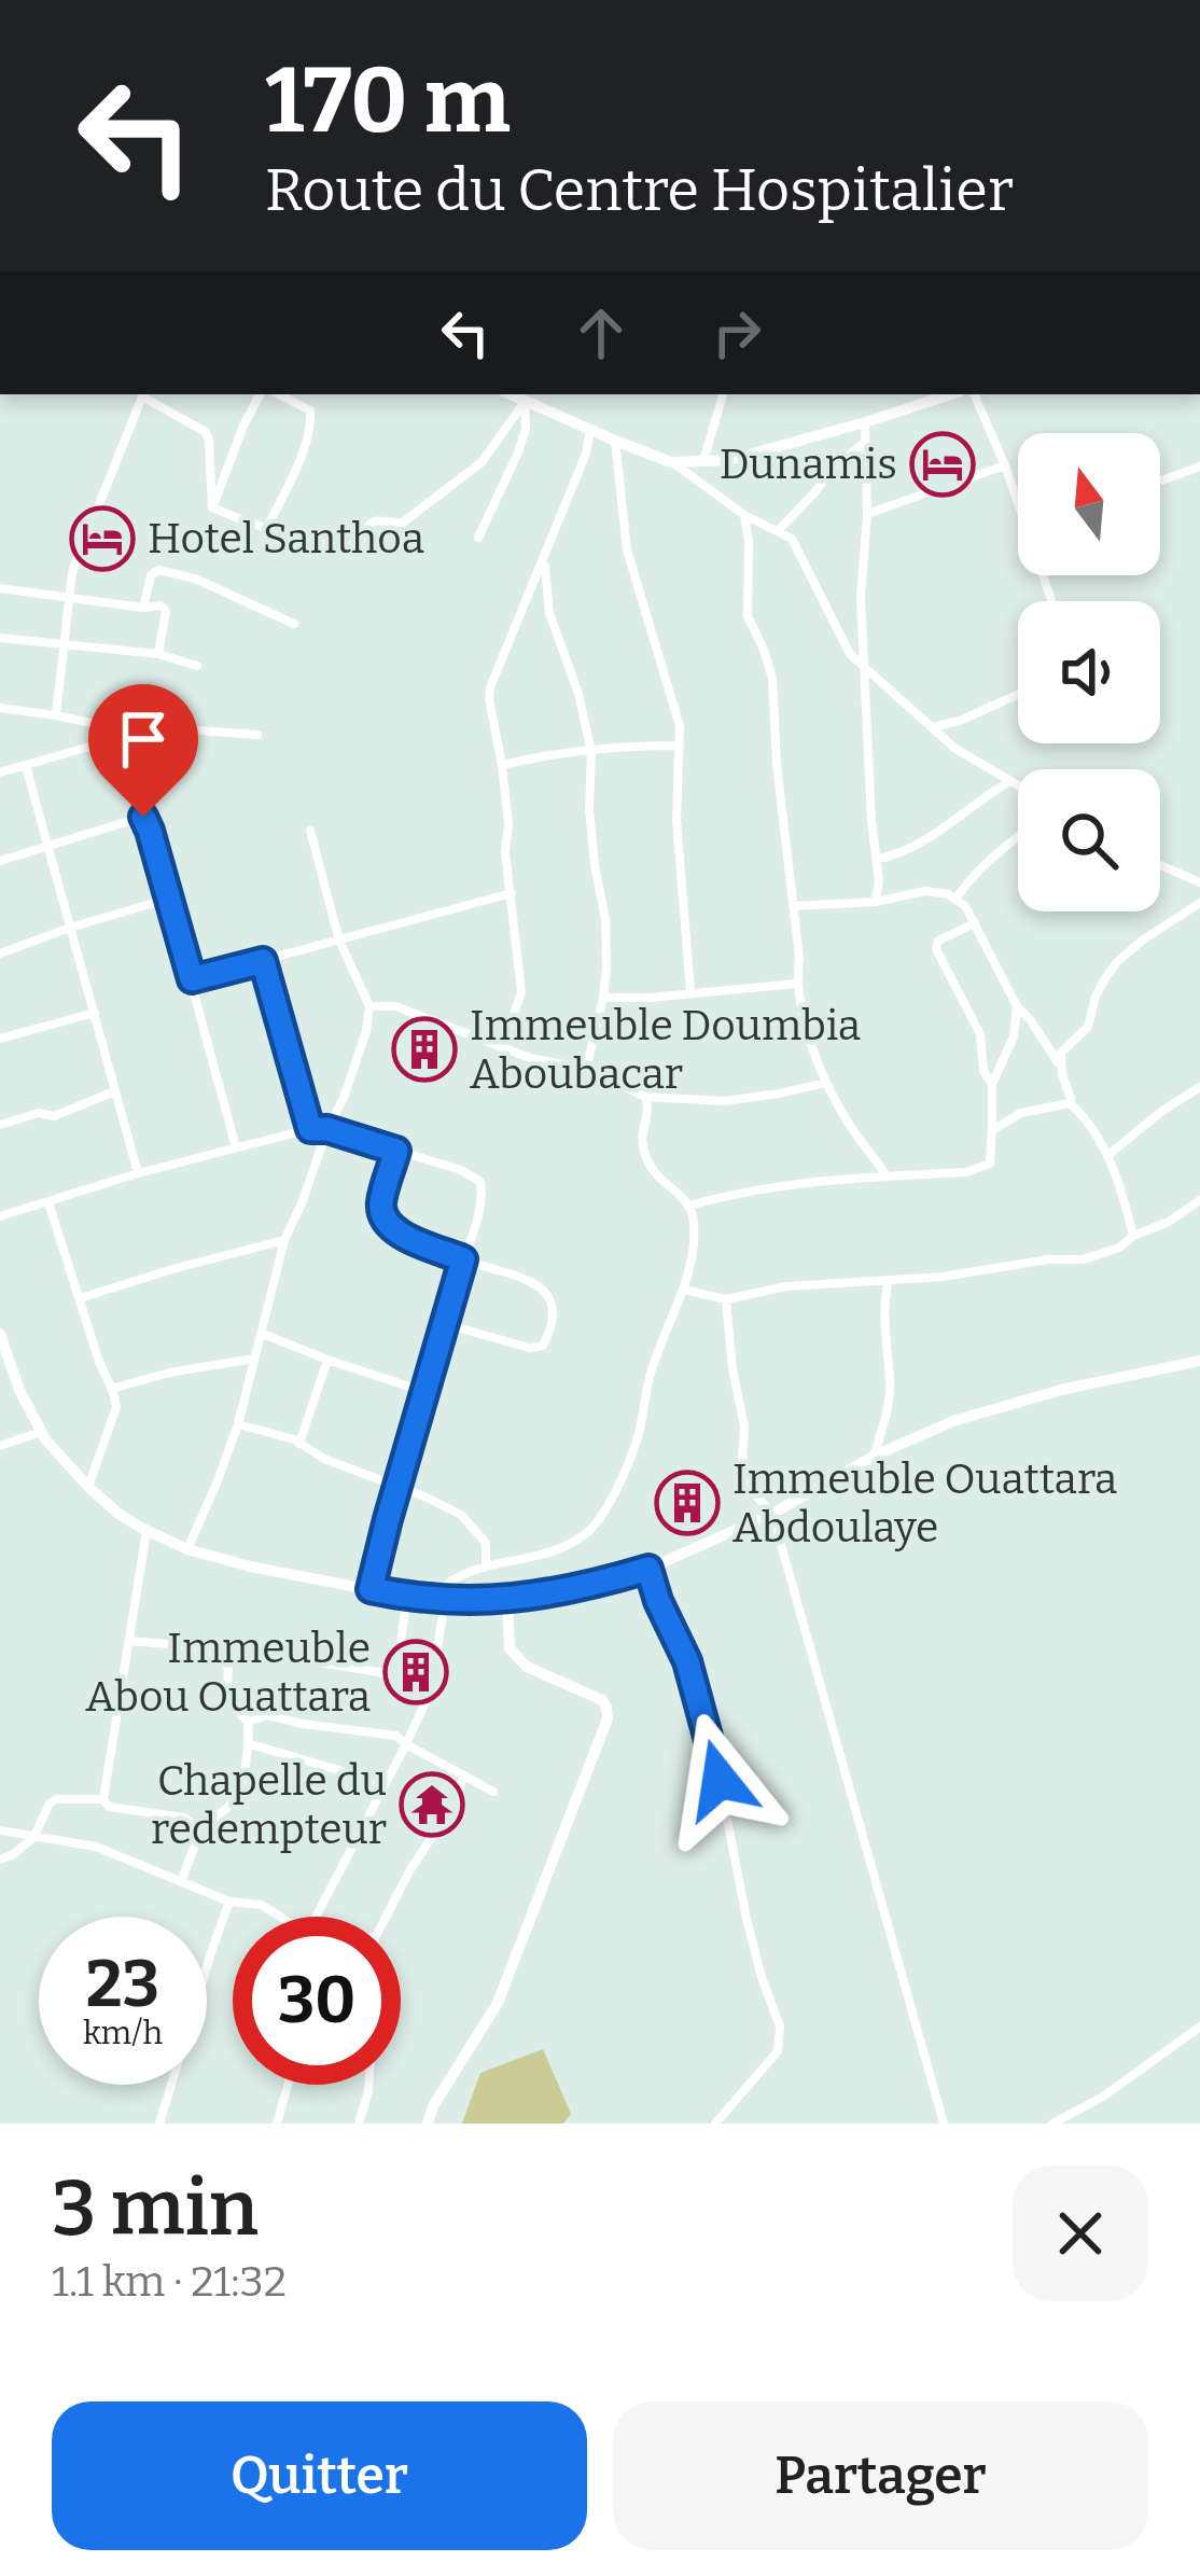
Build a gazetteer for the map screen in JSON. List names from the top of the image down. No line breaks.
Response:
{"places":{"hotel":["Dunamis","Hotel Santhoa"],"building":["Immeuble Doumbia Aboubacar","Immeuble Ouattara Abdoulaye","Immeuble Abou Ouattara"],"temple":["Chapelle du redempteur"]},"north":"top","page":{"turn":["170 m","Route du Centre Hospitalier"],"speed":"23 km/h","limit":"30","heading":["3 min","1.1 km · 21:32"],"buttons":["Quitter","Partager"]}}
